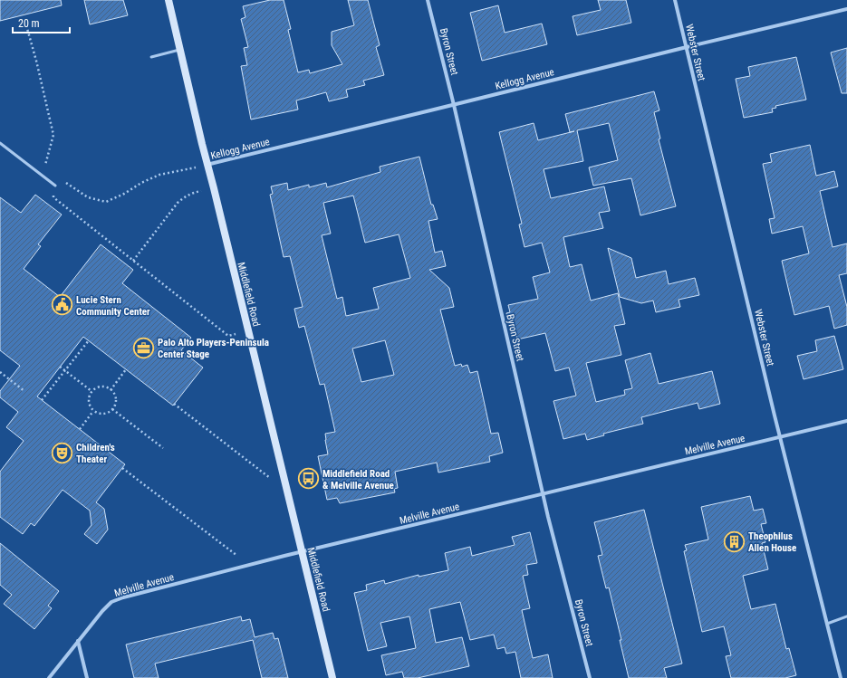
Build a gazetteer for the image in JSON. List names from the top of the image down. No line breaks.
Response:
{"streets":{"main road":["Middlefield Road"],"street":["Byron Street","Webster Street","Kellogg Avenue","Melville Avenue"]},"crossings":[["Byron Street","Kellogg Avenue"],["Byron Street","Melville Avenue"],["Webster Street","Kellogg Avenue"],["Webster Street","Melville Avenue"],["Kellogg Avenue","Middlefield Road"],["Middlefield Road","Melville Avenue"]],"places":{"public building":["Lucie Stern Community Center"],"office":["Palo Alto Players-Peninsula Center Stage"],"theatre":["Children's Theater"],"bus stop":["Middlefield Road & Melville Avenue"],"building":["Theophilus Allen House"]},"scale_bar":"20 m"}
